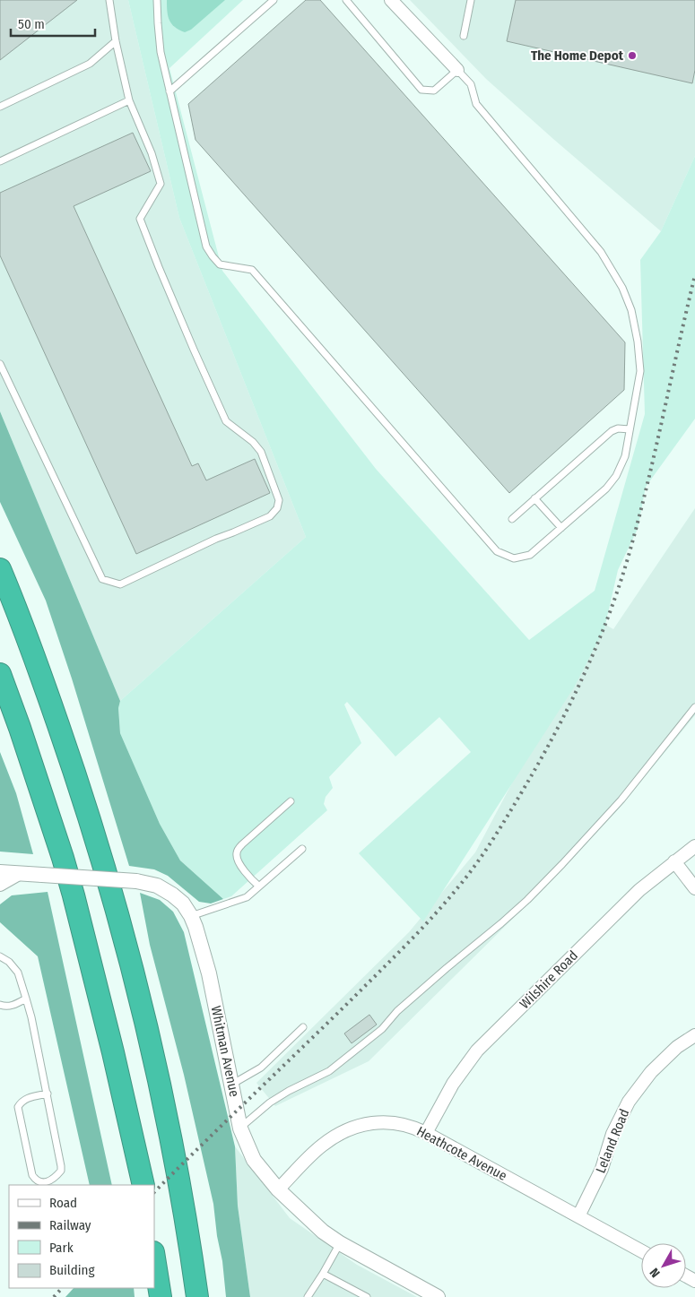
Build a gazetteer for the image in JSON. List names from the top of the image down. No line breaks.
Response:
{"streets":{"street":["Wilshire Road","Whitman Avenue","Leland Road","Heathcote Avenue"]},"crossings":[["Wilshire Road","Heathcote Avenue"],["Whitman Avenue","Heathcote Avenue"],["Leland Road","Heathcote Avenue"]],"places":["The Home Depot"],"legend":["Road","Railway","Park","Building"],"scale_bar":"50 m","north":"bottom left"}
